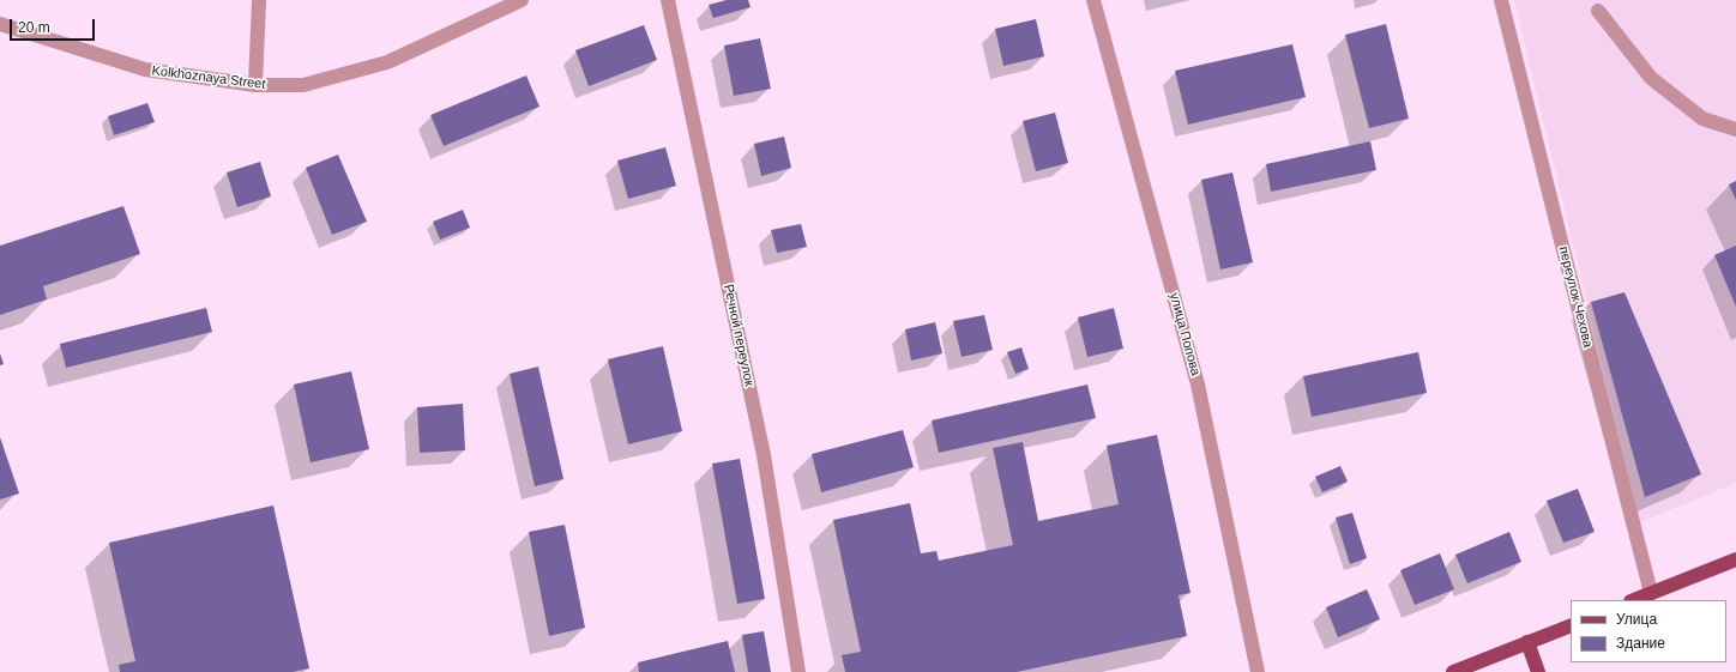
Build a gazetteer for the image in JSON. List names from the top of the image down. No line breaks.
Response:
{"streets":{"street":["Kolkhoznaya Street","переулок Чехова","улица Попова","Речной переулок"]},"legend":["Улица","Здание"],"scale_bar":"20 m"}
